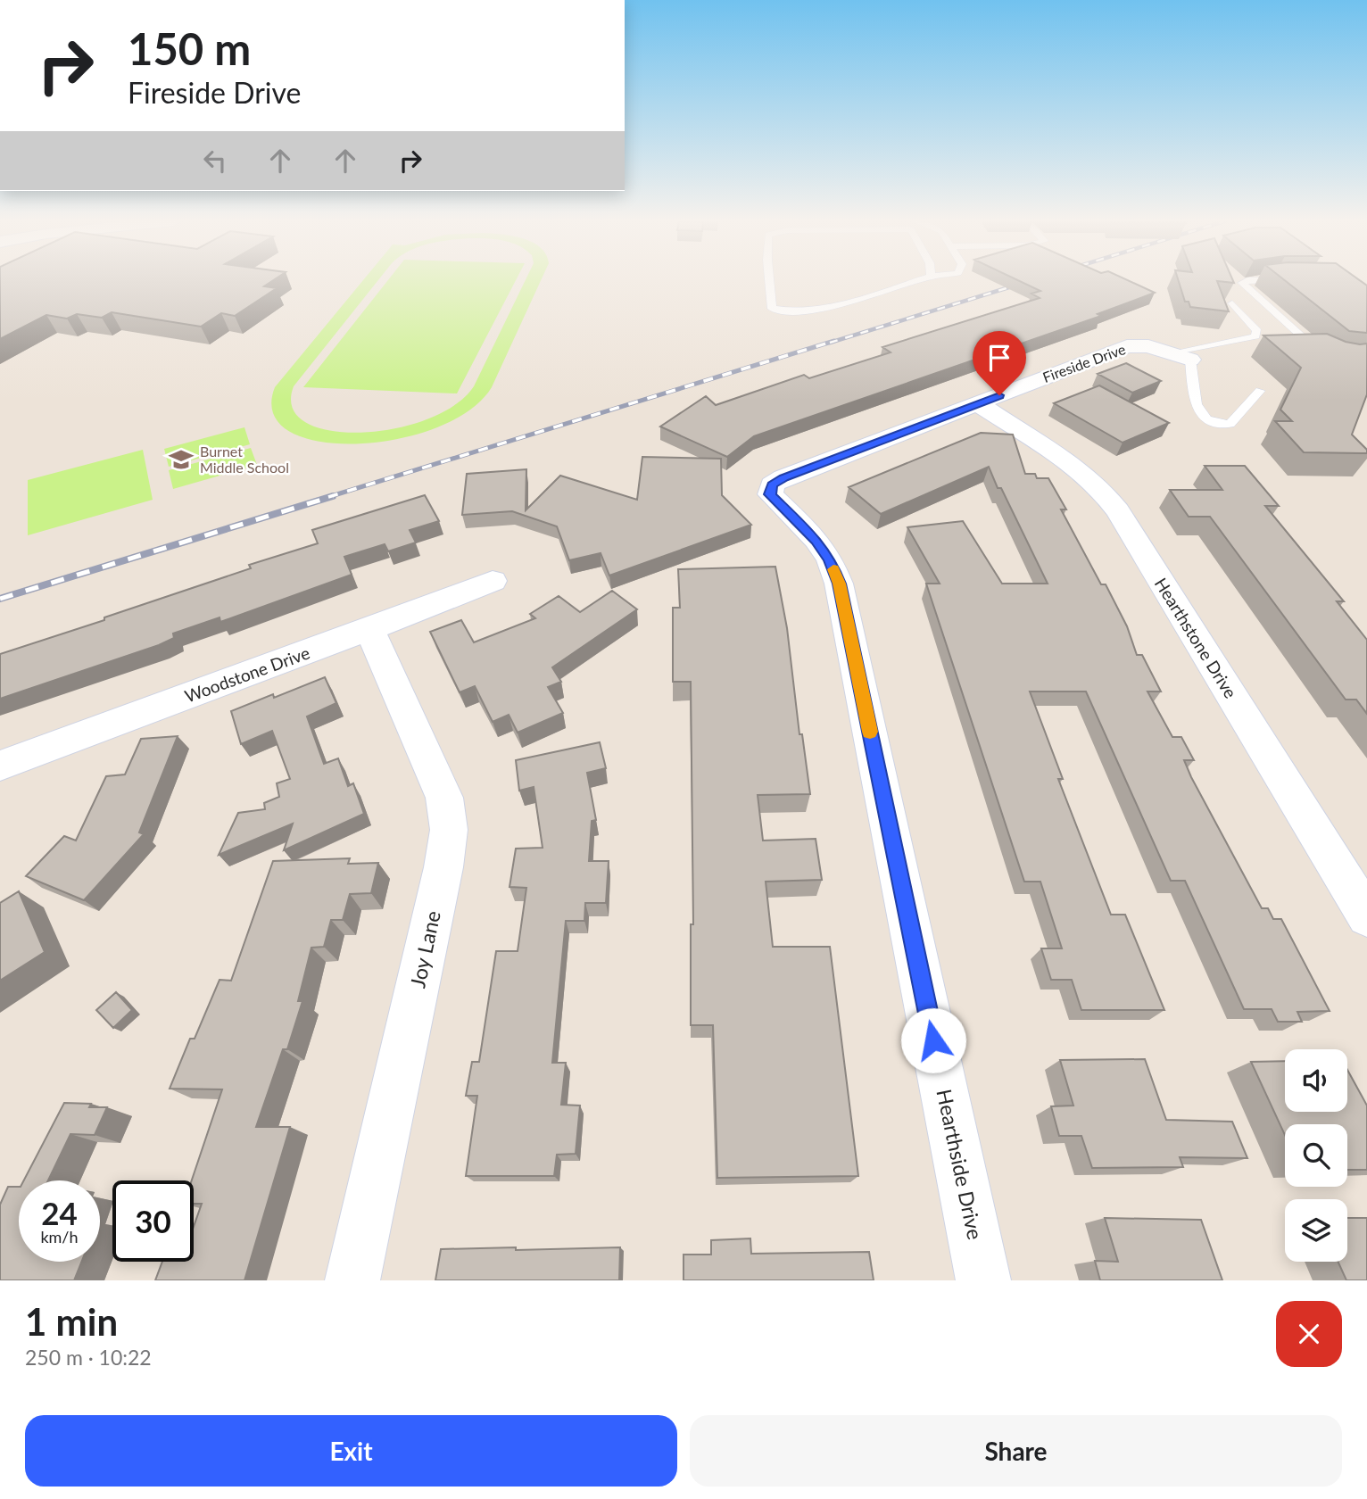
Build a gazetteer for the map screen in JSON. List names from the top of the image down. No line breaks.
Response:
{"streets":{"street":["Fireside Drive","Hearthstone Drive","Woodstone Drive","Joy Lane","Hearthside Drive"]},"crossings":[["Fireside Drive","Hearthstone Drive"],["Fireside Drive","Hearthside Drive"],["Woodstone Drive","Joy Lane"]],"places":{"school or university":["Burnet Middle School"]},"page":{"turn":["150 m","Fireside Drive"],"speed":"24 km/h","limit":"30","heading":["1 min","250 m · 10:22"],"buttons":["Exit","Share"]}}
